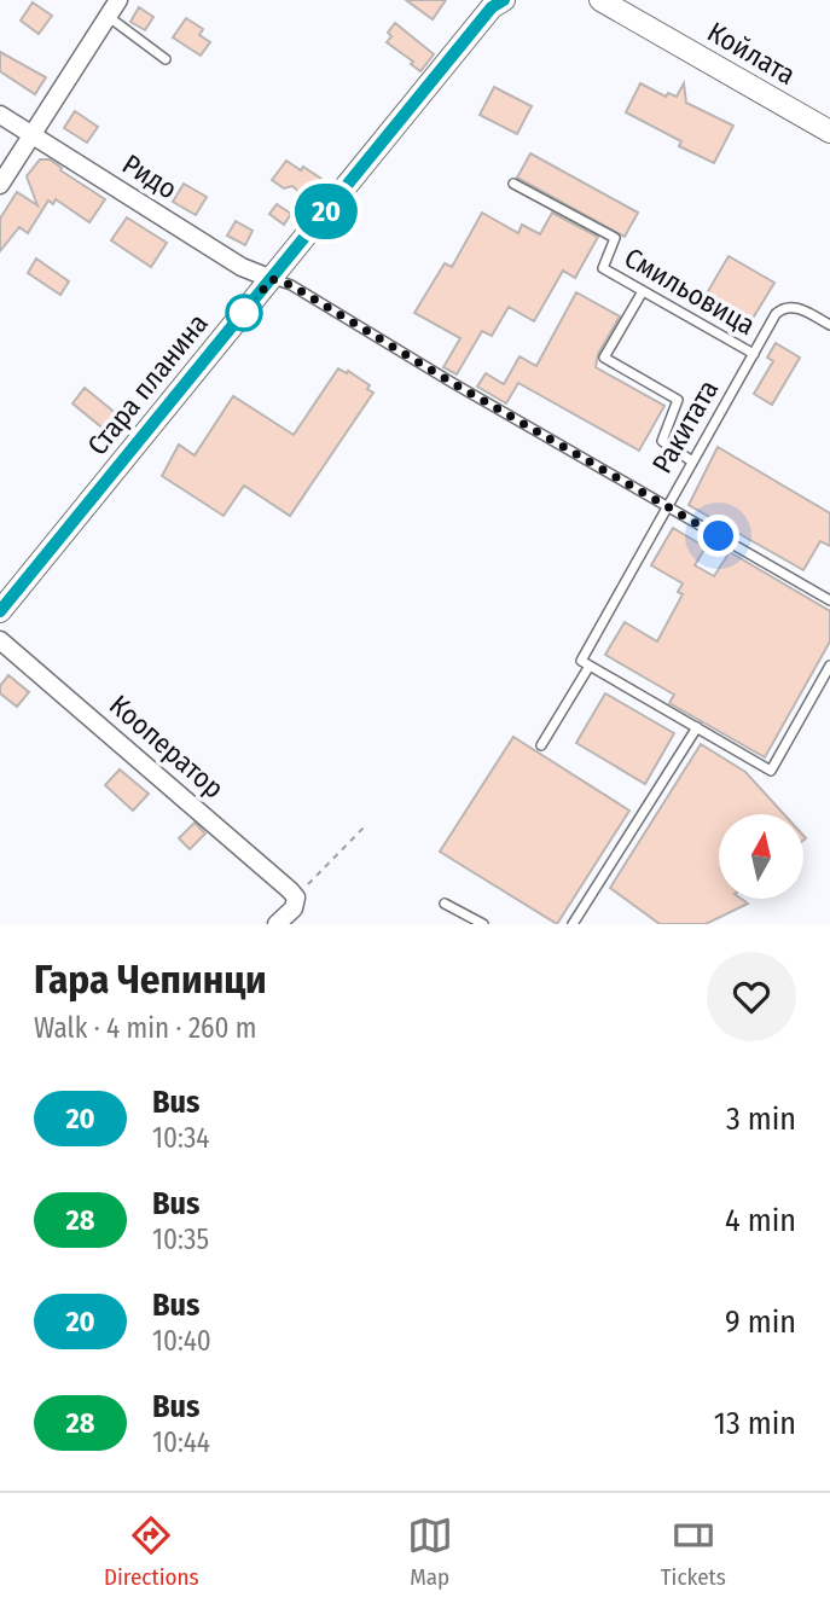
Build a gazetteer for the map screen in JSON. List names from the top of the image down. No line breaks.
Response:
{"streets":{"street":["Койлата","Ридо","Стара планина","Кооператор"],"lane":["Смильовица","Ракитата"]},"crossings":[["Ридо","Стара планина"],["Смильовица","Ракитата"]],"lines":["bus line 20"],"north":"top","page":{"on_map":"20","heading":["Гара Чепинци","Walk · 4 min · 260 m"],"list":[{"mark":"20","name":"Bus","note":"10:34","value":"3 min"},{"mark":"28","name":"Bus","note":"10:35","value":"4 min"},{"mark":"20","name":"Bus","note":"10:40","value":"9 min"},{"mark":"28","name":"Bus","note":"10:44","value":"13 min"}],"tabs":["Directions","Map","Tickets"]}}
